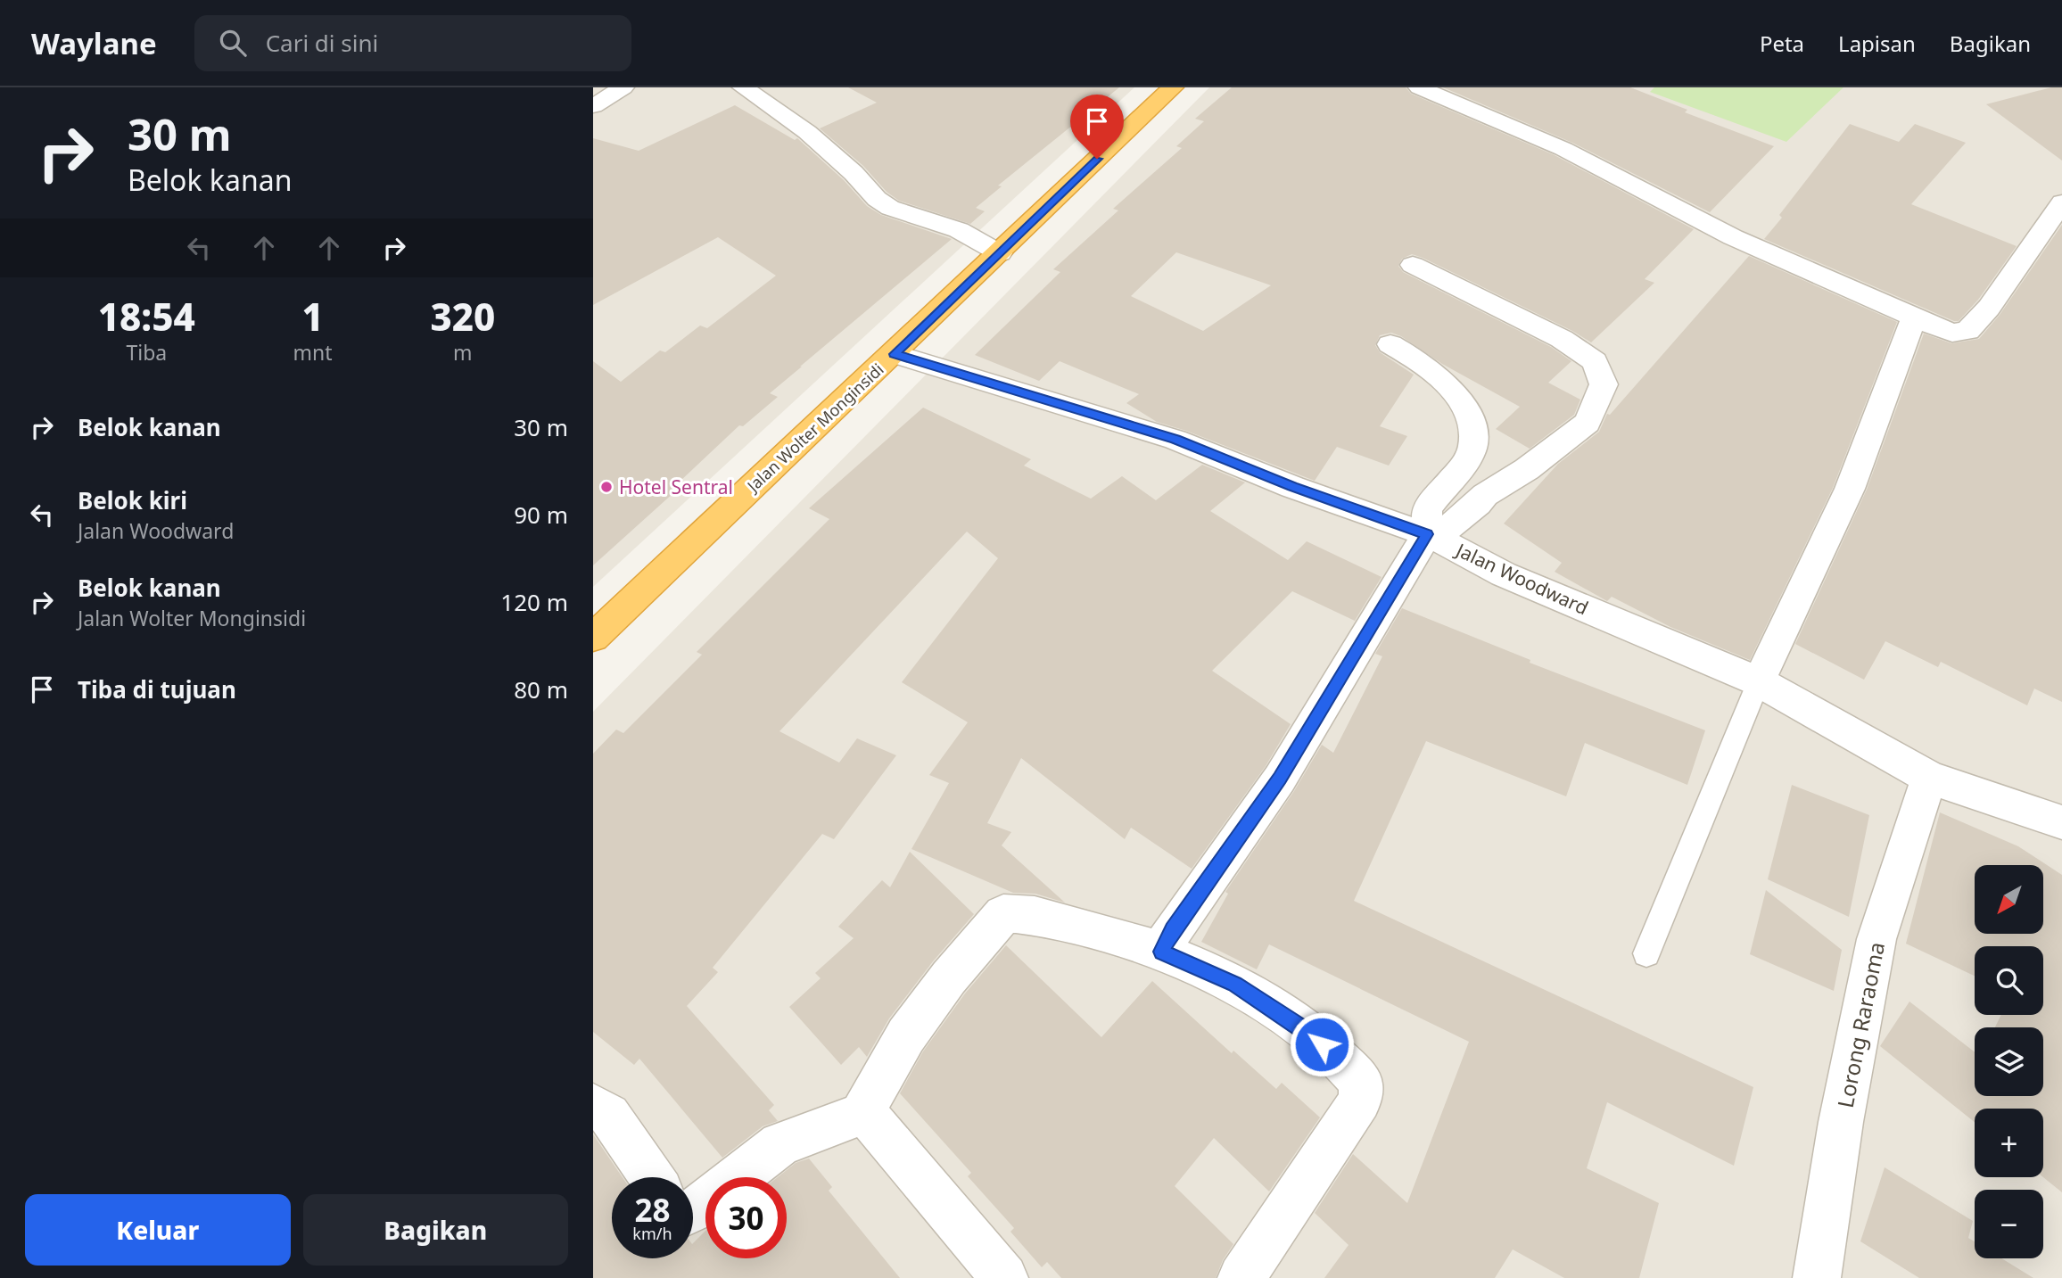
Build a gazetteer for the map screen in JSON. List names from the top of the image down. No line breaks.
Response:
{"streets":{"highway":["Jalan Wolter Monginsidi"],"street":["Jalan Woodward","Lorong Raraoma"]},"crossings":[["Jalan Wolter Monginsidi","Jalan Woodward"],["Jalan Woodward","Lorong Raraoma"]],"places":["Hotel Sentral"],"north":"bottom left","page":{"header":"Waylane","search":"Cari di sini","nav":["Peta","Lapisan","Bagikan"],"turn":["30 m","Belok kanan"],"eta":["18:54","Tiba","1","mnt","320","m"],"list":[{"name":"Belok kanan","value":"30 m"},{"name":"Belok kiri","note":"Jalan Woodward","value":"90 m"},{"name":"Belok kanan","note":"Jalan Wolter Monginsidi","value":"120 m"},{"name":"Tiba di tujuan","value":"80 m"}],"map_buttons":["+","−"],"speed":"28 km/h","limit":"30","buttons":["Keluar","Bagikan"]}}
